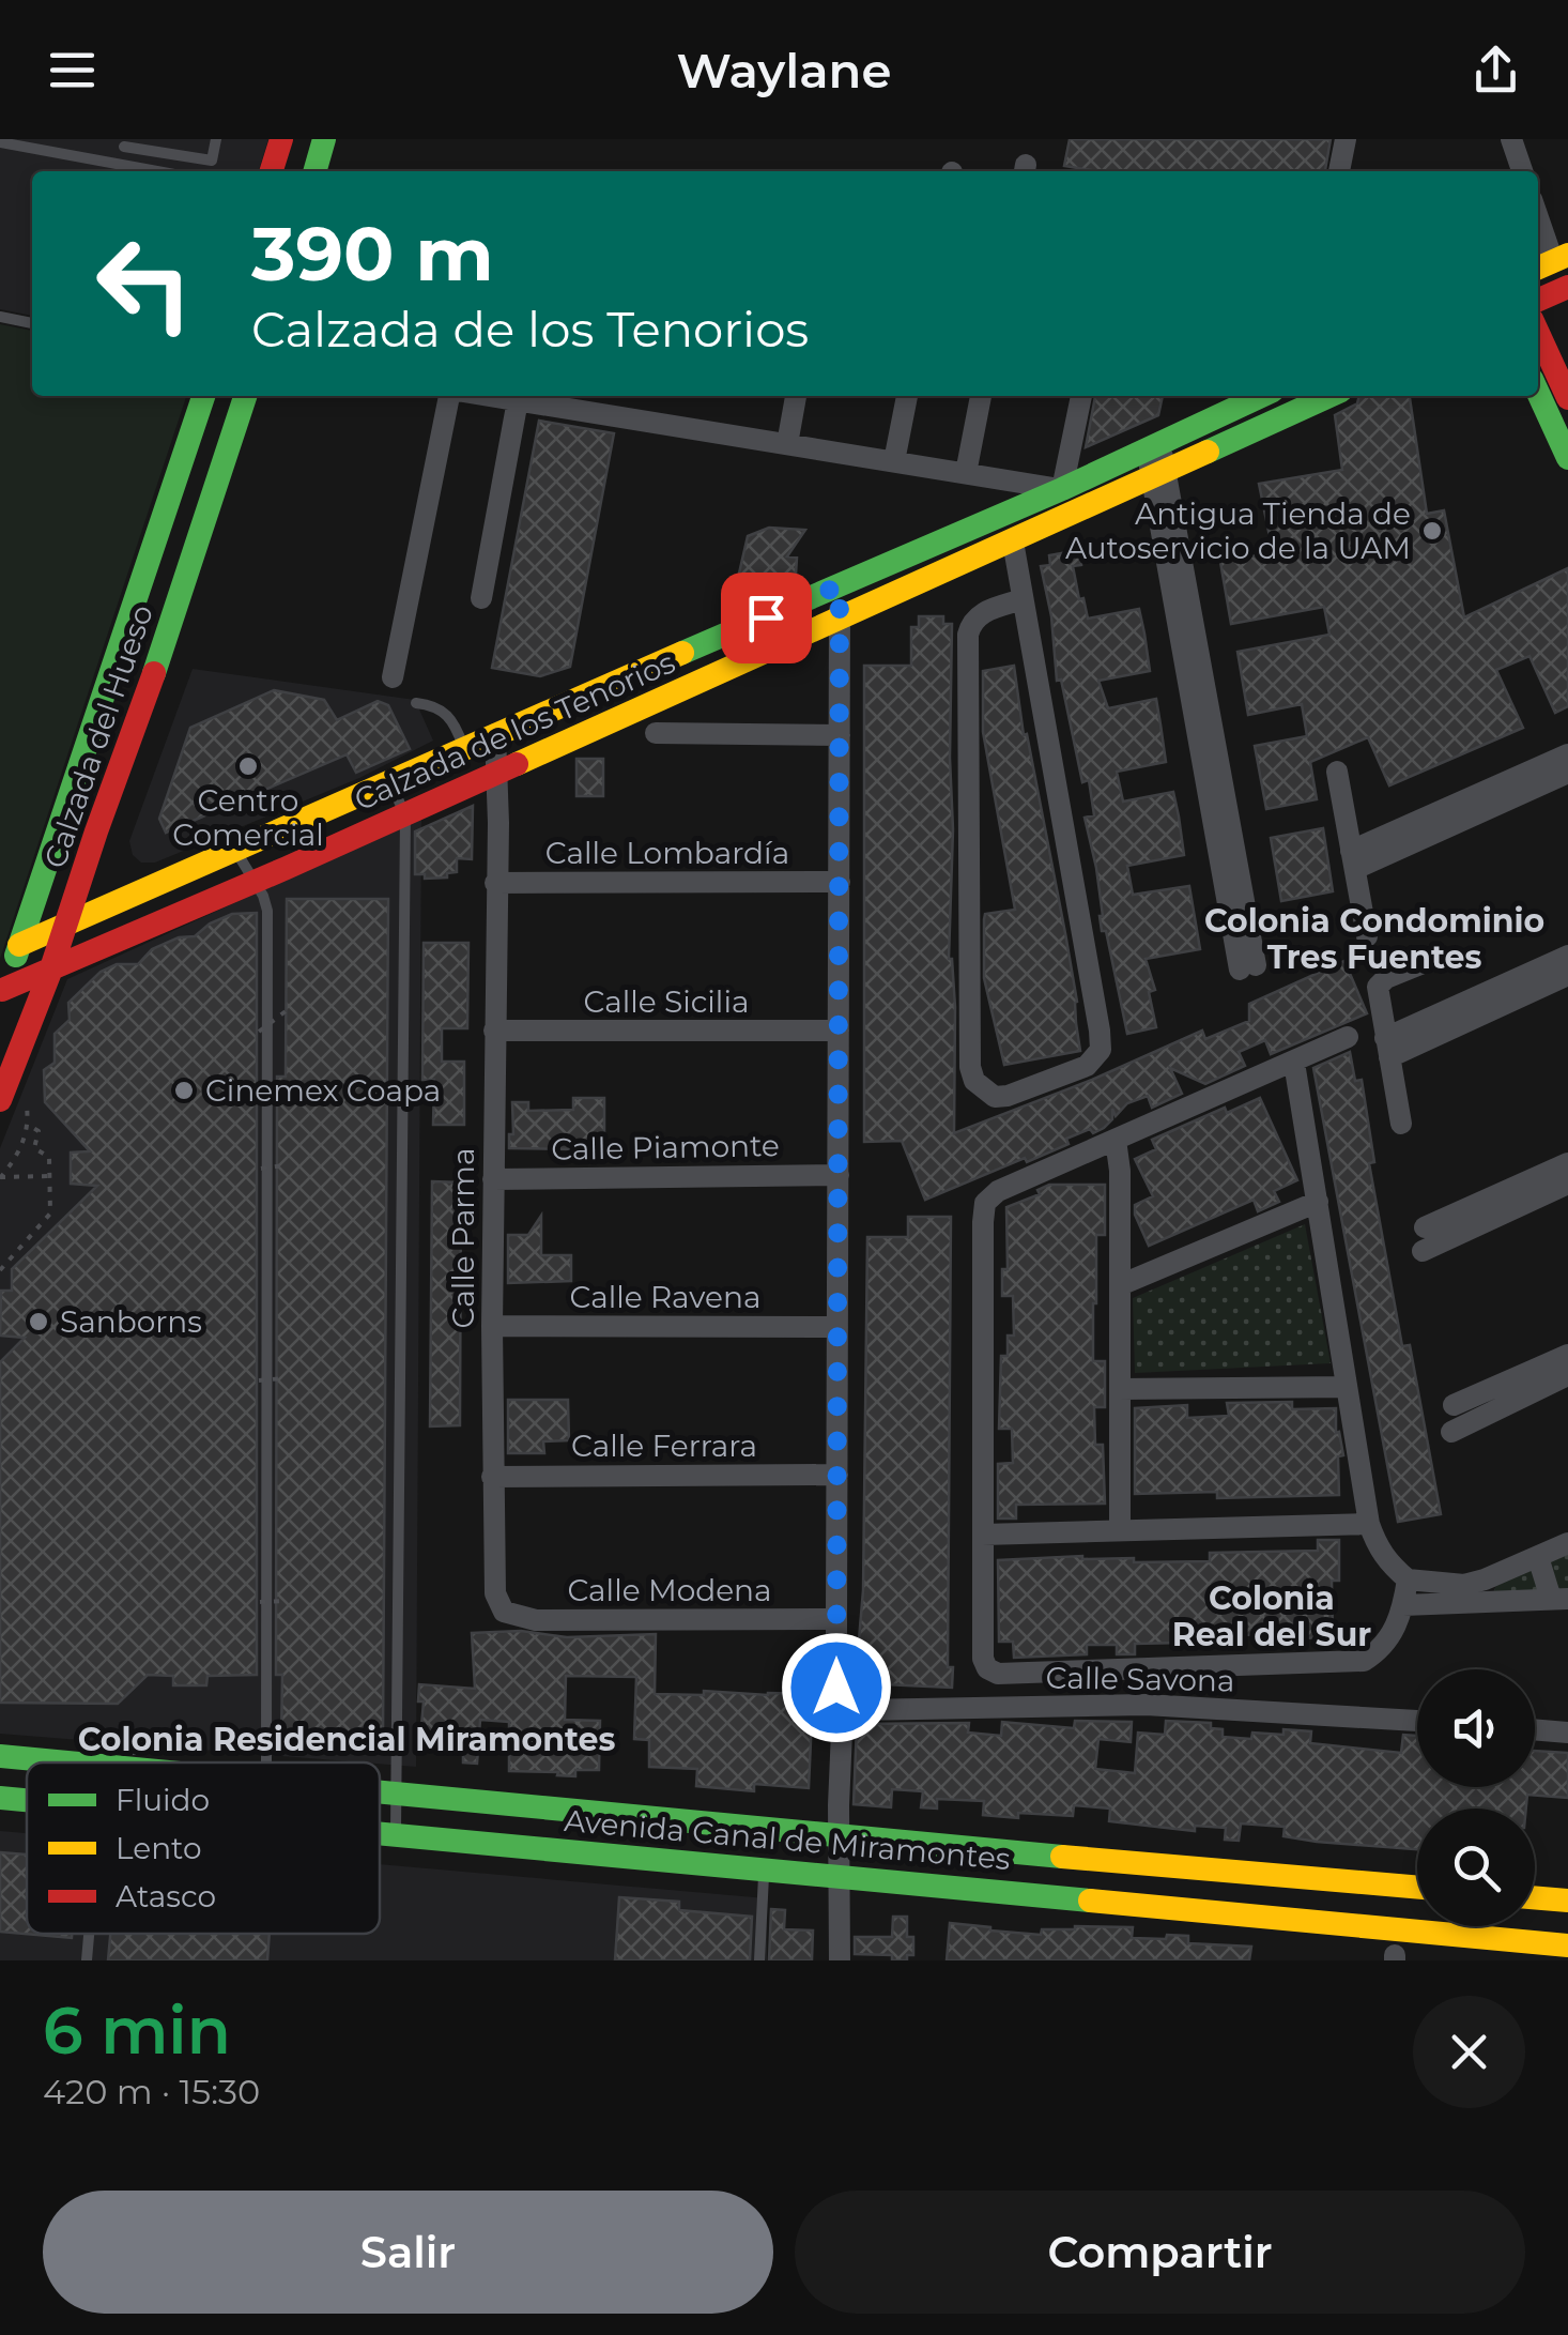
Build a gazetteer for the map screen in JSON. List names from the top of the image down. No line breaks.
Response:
{"streets":{"main road":["Calzada de los Tenorios","Calzada del Hueso","Avenida Canal de Miramontes"],"street":["Calle Lombardía","Calle Sicilia","Calle Piamonte","Calle Parma","Calle Ravena","Calle Ferrara","Calle Modena","Calle Savona"]},"crossings":[["Calzada de los Tenorios","Calzada del Hueso"],["Calzada de los Tenorios","Calle Parma"],["Calle Lombardía","Calle Parma"],["Calle Sicilia","Calle Parma"],["Calle Piamonte","Calle Parma"],["Calle Parma","Calle Ravena"],["Calle Parma","Calle Ferrara"],["Calle Parma","Calle Modena"]],"districts":["Colonia Condominio Tres Fuentes","Colonia Real del Sur","Colonia Residencial Miramontes"],"places":["Antigua Tienda de Autoservicio de la UAM","Centro Comercial","Cinemex Coapa","Sanborns"],"legend":["Fluido","Lento","Atasco"],"page":{"header":"Waylane","turn":["390 m","Calzada de los Tenorios"],"heading":["6 min","420 m · 15:30"],"buttons":["Salir","Compartir"]}}
